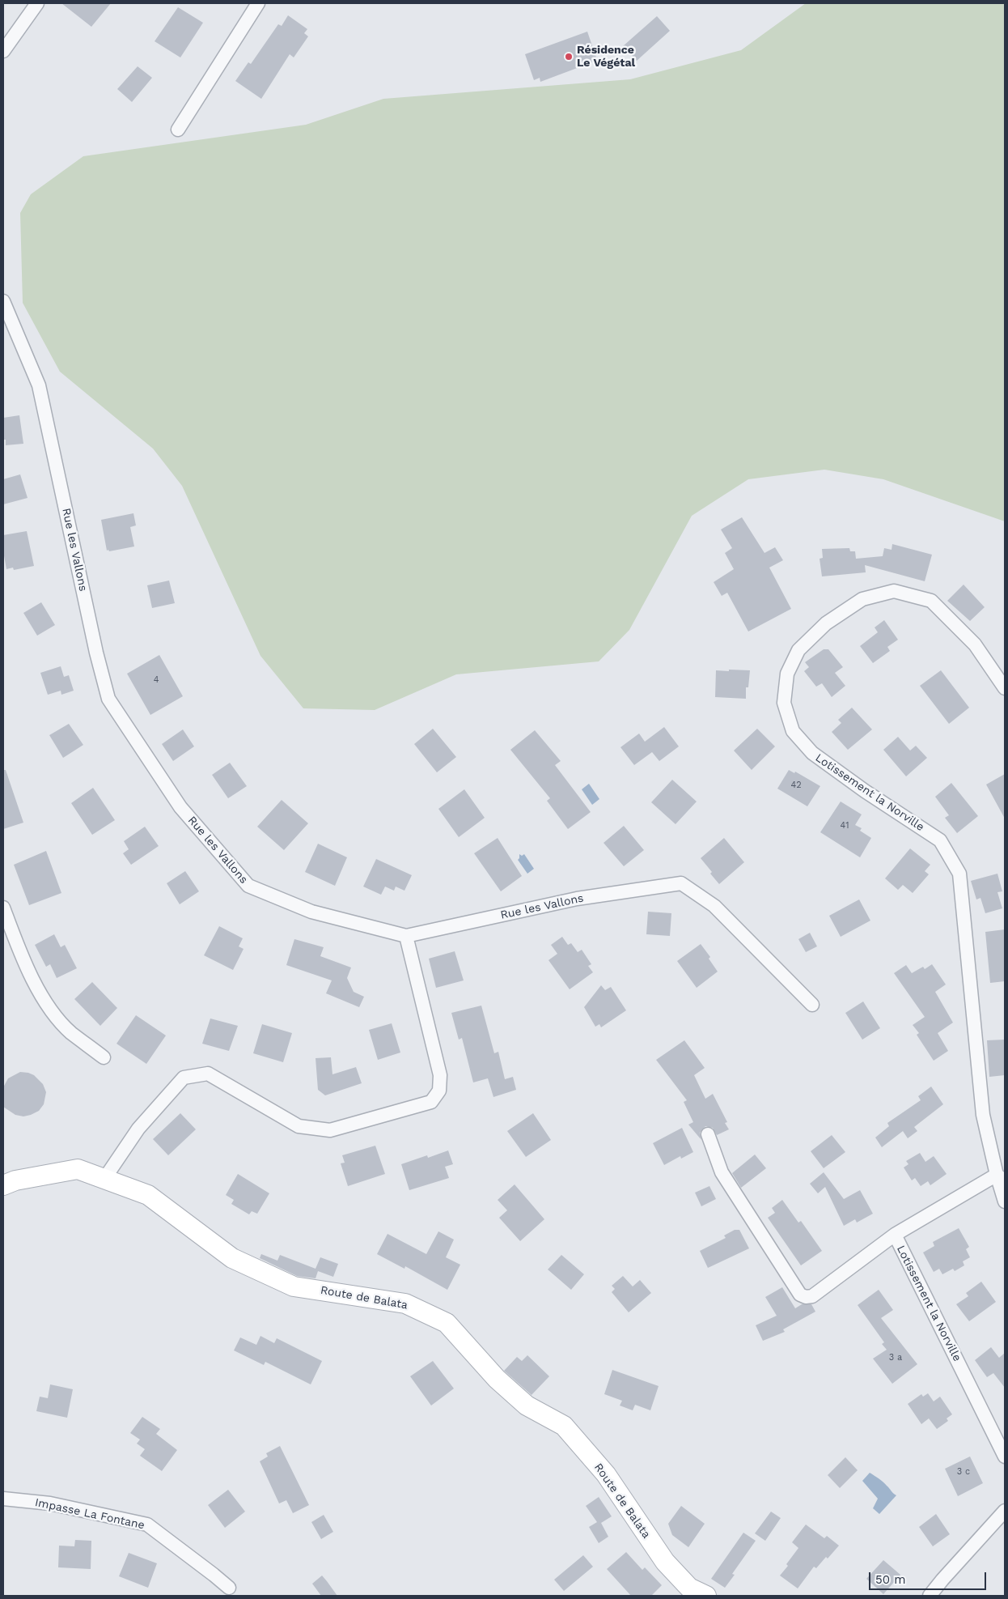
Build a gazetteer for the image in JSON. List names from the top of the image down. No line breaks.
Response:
{"streets":{"main road":["Route de Balata"],"street":["Rue les Vallons","Lotissement la Norville","Impasse La Fontane"]},"places":["Résidence Le Végétal"],"house_numbers":["4","42","41","3 a","3 c"],"scale_bar":"50 m"}
